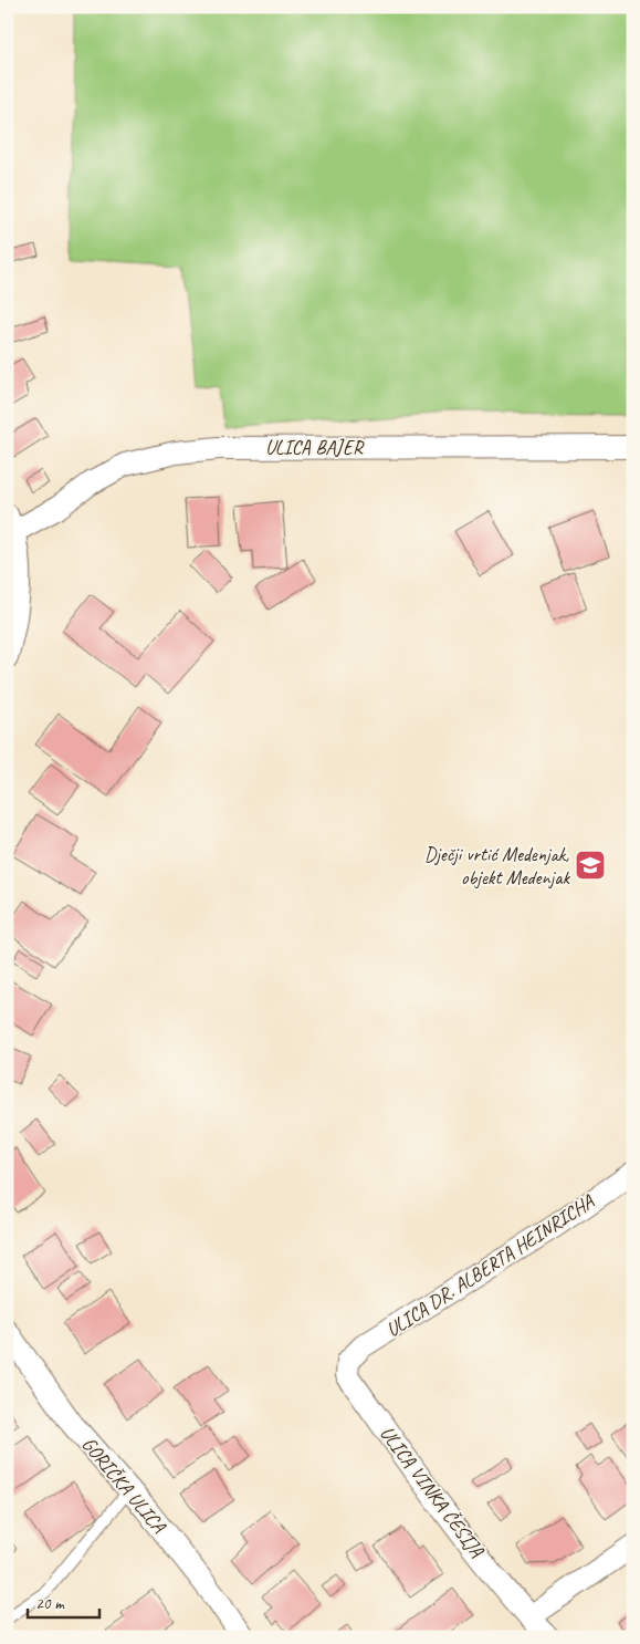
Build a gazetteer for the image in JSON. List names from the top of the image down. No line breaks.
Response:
{"streets":{"street":["ULICA BAJER","ULICA DR. ALBERTA HEINRICHA","GORIČKA ULICA","ULICA VINKA ČESIJA"]},"crossings":[["ULICA DR. ALBERTA HEINRICHA","ULICA VINKA ČESIJA"]],"places":{"school or university":["Dječji vrtić Medenjak, objekt Medenjak"]},"scale_bar":"20 m"}
